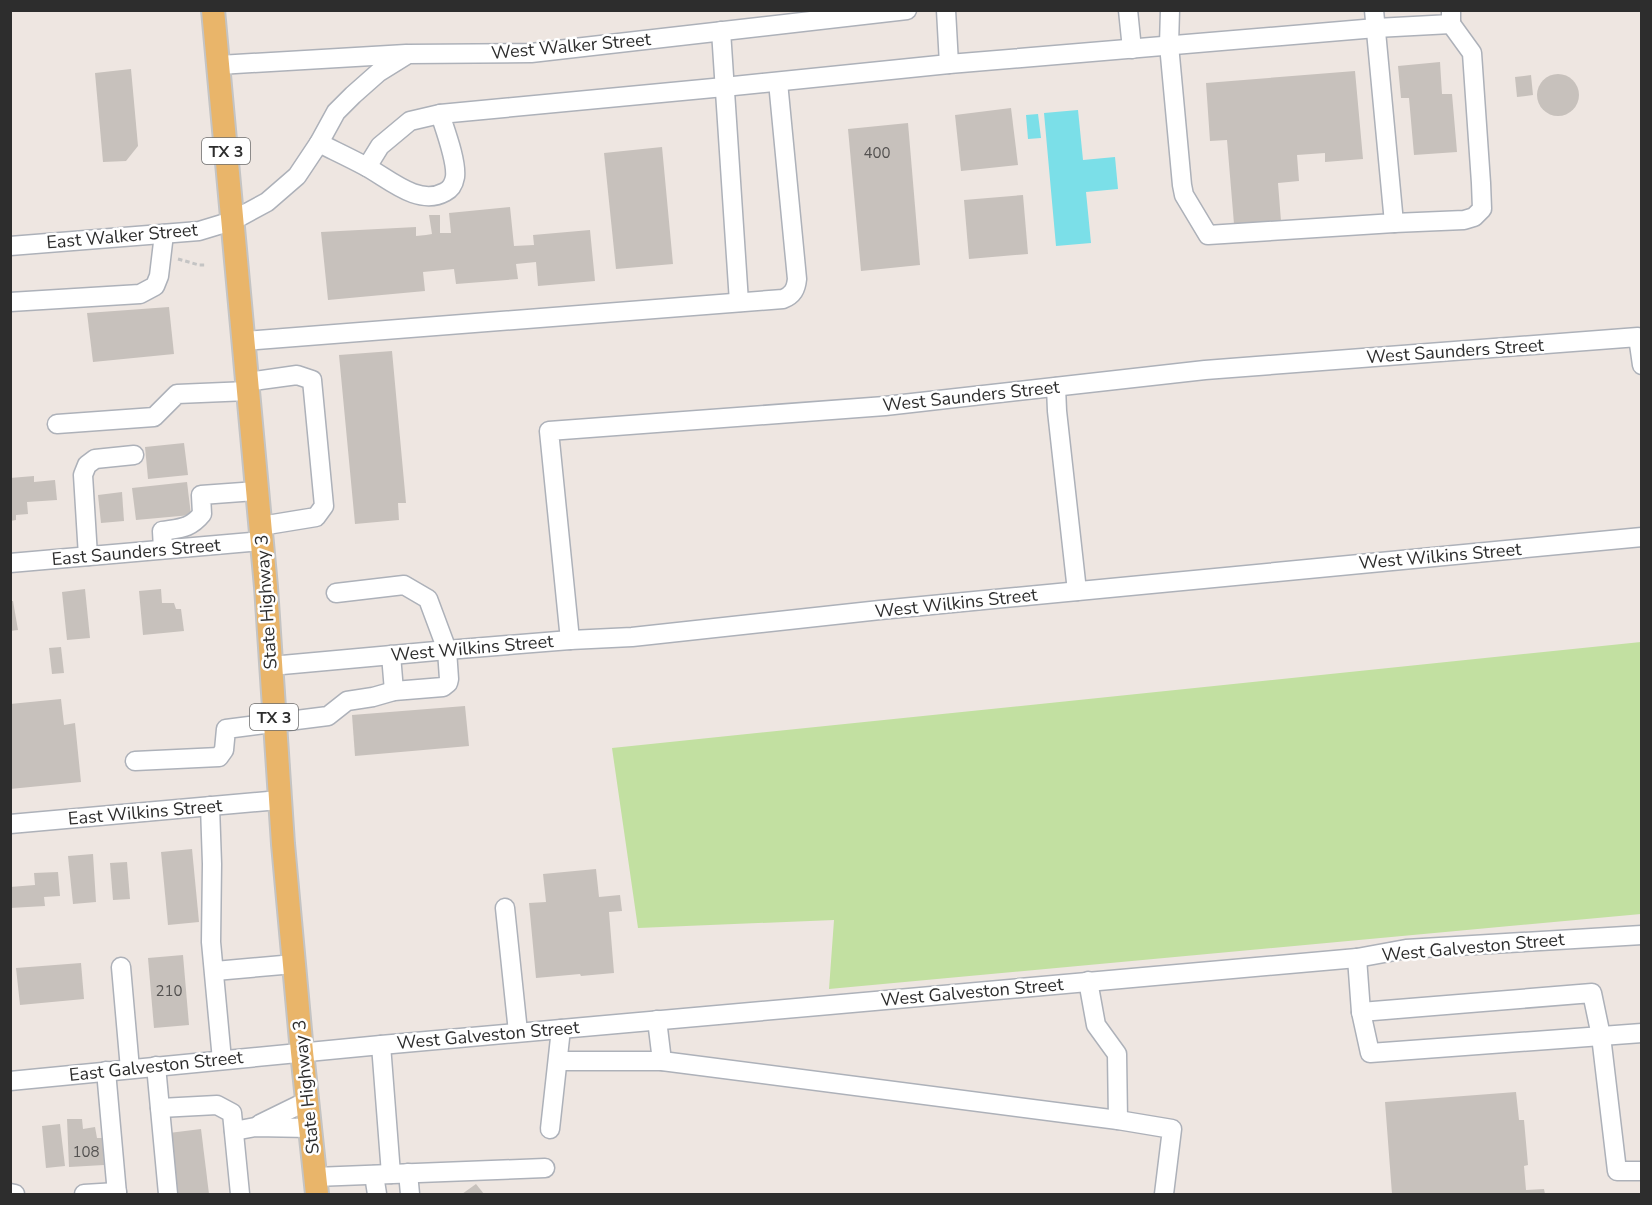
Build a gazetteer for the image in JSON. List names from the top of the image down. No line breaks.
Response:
{"streets":{"main road":["TX 3","State Highway 3"],"street":["West Walker Street","East Walker Street","West Saunders Street","East Saunders Street","West Wilkins Street","East Wilkins Street","West Galveston Street","East Galveston Street"]},"crossings":[["West Walker Street","State Highway 3"],["East Walker Street","State Highway 3"],["West Saunders Street","West Wilkins Street"],["East Saunders Street","State Highway 3"],["West Wilkins Street","State Highway 3"],["State Highway 3","East Wilkins Street"],["State Highway 3","West Galveston Street"],["State Highway 3","East Galveston Street"],["West Galveston Street","East Galveston Street"]],"house_numbers":["400","210","108"]}
